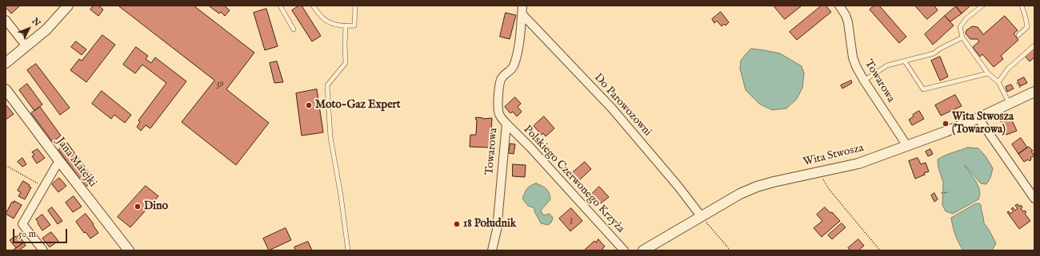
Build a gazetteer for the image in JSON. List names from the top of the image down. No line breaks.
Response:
{"streets":{"street":["Towarowa","Do Parowozowni","Wita Stwosza","Jana Matejki","Polskiego Czerwonego Krzyża"]},"crossings":[["Towarowa","Do Parowozowni"],["Towarowa","Wita Stwosza"],["Towarowa","Polskiego Czerwonego Krzyża"],["Do Parowozowni","Wita Stwosza"]],"places":["Moto-Gaz Expert","Wita Stwosza (Towarowa)","Dino","18 Południk"],"house_numbers":["39","3"],"scale_bar":"50 m","north":"top right"}
